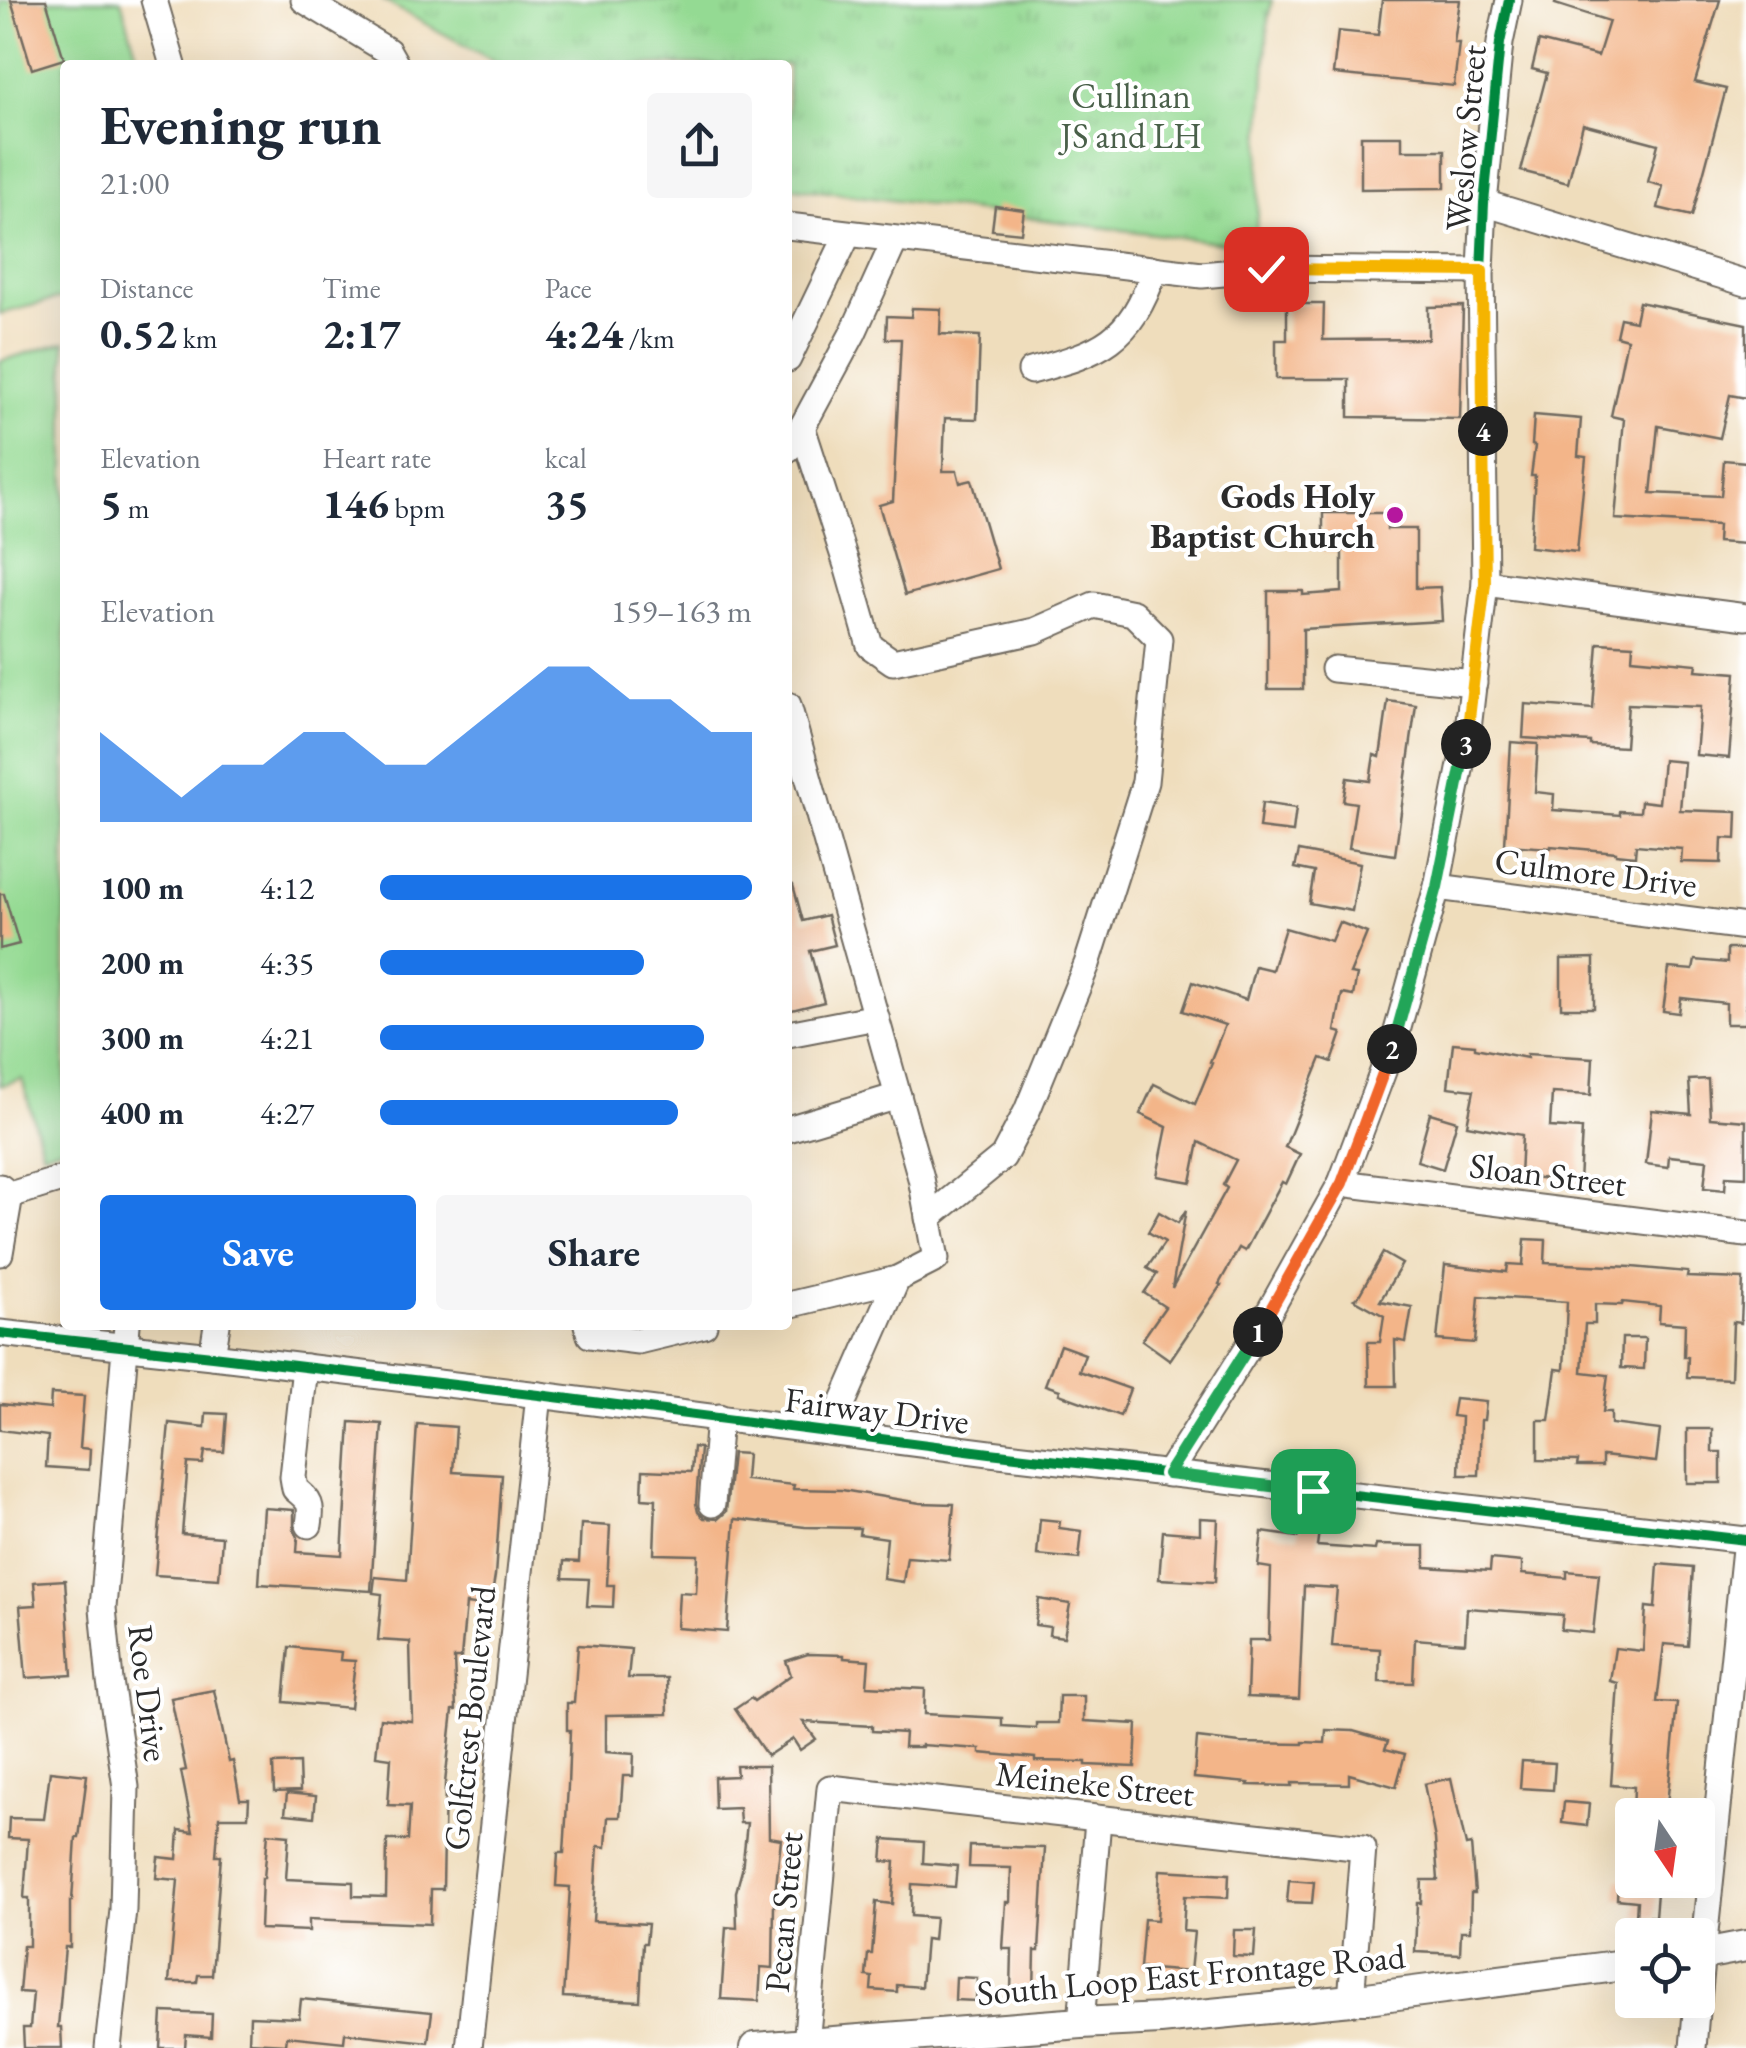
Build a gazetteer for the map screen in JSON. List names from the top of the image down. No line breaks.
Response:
{"streets":{"main road":["South Loop East Frontage Road"],"street":["Weslow Street","Culmore Drive","Sloan Street","Fairway Drive","Roe Drive","Golfcrest Boulevard","Meineke Street","Pecan Street"]},"crossings":[["Weslow Street","Culmore Drive"],["Weslow Street","Sloan Street"],["Weslow Street","Fairway Drive"],["Fairway Drive","Roe Drive"],["Fairway Drive","Golfcrest Boulevard"],["Meineke Street","Pecan Street"],["Meineke Street","South Loop East Frontage Road"],["Pecan Street","South Loop East Frontage Road"]],"parks":["Cullinan JS and LH"],"places":["Gods Holy Baptist Church"],"north":"bottom","page":{"heading":["Evening run","21:00"],"stats":[["Distance","0.52 km"],["Time","2:17"],["Pace","4:24 /km"],["Elevation","5 m"],["Heart rate","146 bpm"],["kcal","35"]],"pins":["4","3","2","1"],"chart":["Elevation","159–163 m"],"list":[{"name":"100 m","note":"4:12"},{"name":"200 m","note":"4:35"},{"name":"300 m","note":"4:21"},{"name":"400 m","note":"4:27"}],"buttons":["Save","Share"]}}
